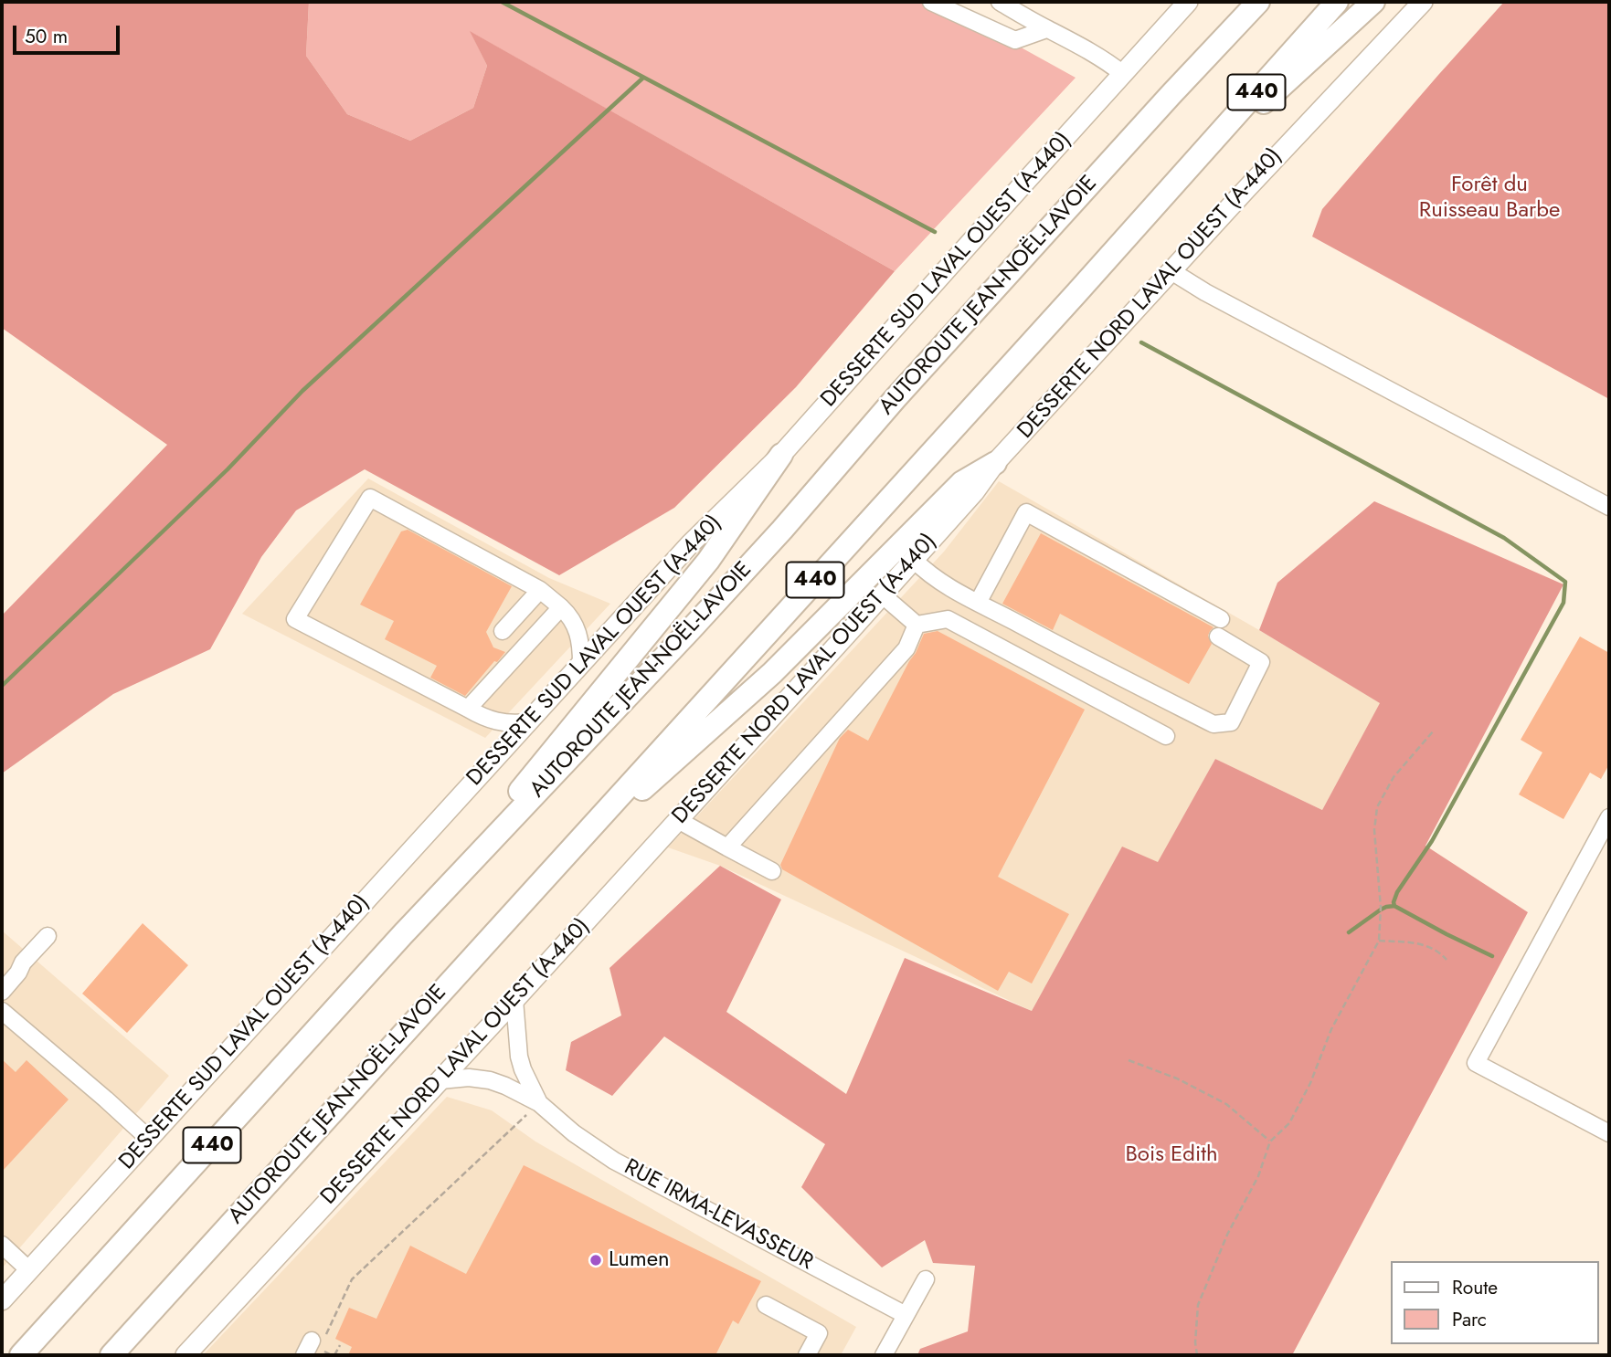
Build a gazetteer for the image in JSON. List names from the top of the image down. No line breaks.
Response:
{"streets":{"highway":["440","AUTOROUTE JEAN-NOËL-LAVOIE"],"main road":["DESSERTE SUD LAVAL OUEST (A-440)","DESSERTE NORD LAVAL OUEST (A-440)"],"street":["RUE IRMA-LEVASSEUR"]},"crossings":[["DESSERTE NORD LAVAL OUEST (A-440)","RUE IRMA-LEVASSEUR"]],"parks":["Forêt du Ruisseau Barbe","Bois Edith"],"places":["Lumen"],"legend":["Route","Parc"],"scale_bar":"50 m"}
